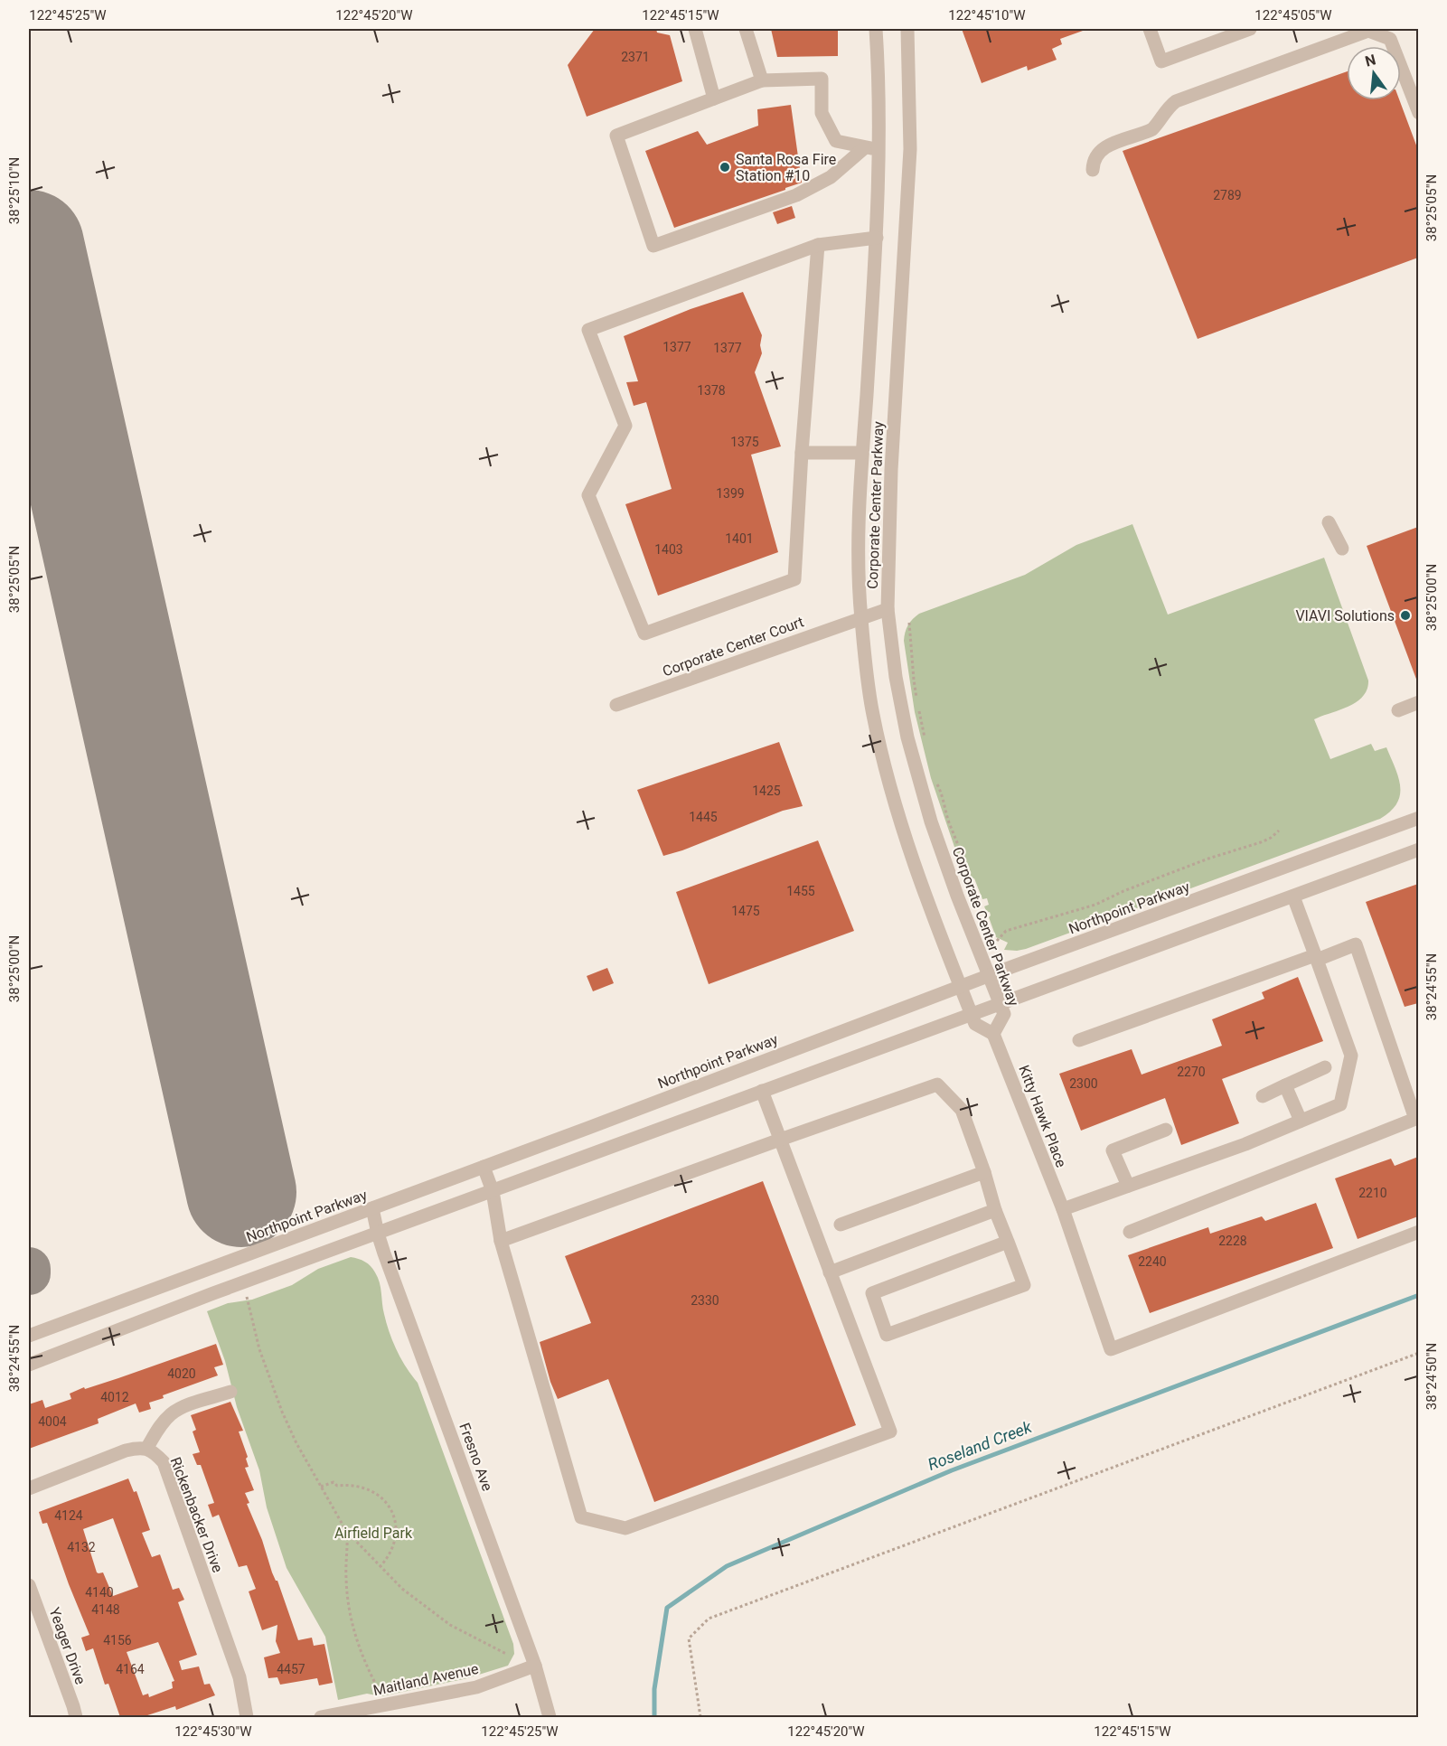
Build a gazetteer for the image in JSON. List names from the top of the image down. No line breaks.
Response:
{"streets":{"street":["Corporate Center Parkway","Corporate Center Court","Northpoint Parkway","Kitty Hawk Place","Fresno Ave","Rickenbacker Drive","Yeager Drive","Maitland Avenue"]},"crossings":[["Corporate Center Parkway","Corporate Center Court"],["Corporate Center Parkway","Northpoint Parkway"],["Corporate Center Parkway","Kitty Hawk Place"],["Northpoint Parkway","Fresno Ave"],["Fresno Ave","Maitland Avenue"]],"water":["Roseland Creek"],"parks":["Airfield Park"],"places":["Santa Rosa Fire Station #10","VIAVI Solutions"],"house_numbers":["2371","2789","1377","1377","1378","1375","1399","1401","1403","1425","1445","1455","1475","2270","2300","2210","2228","2240","2330","4020","4012","4004","4124","4132","4140","4148","4156","4164","4457"],"north":"top","coordinates":["122°45'25\"W","122°45'20\"W","122°45'15\"W","122°45'10\"W","122°45'05\"W","38°25'10\"N","38°25'05\"N","38°25'00\"N","38°24'55\"N","38°24'50\"N","122°45'30\"W"]}
